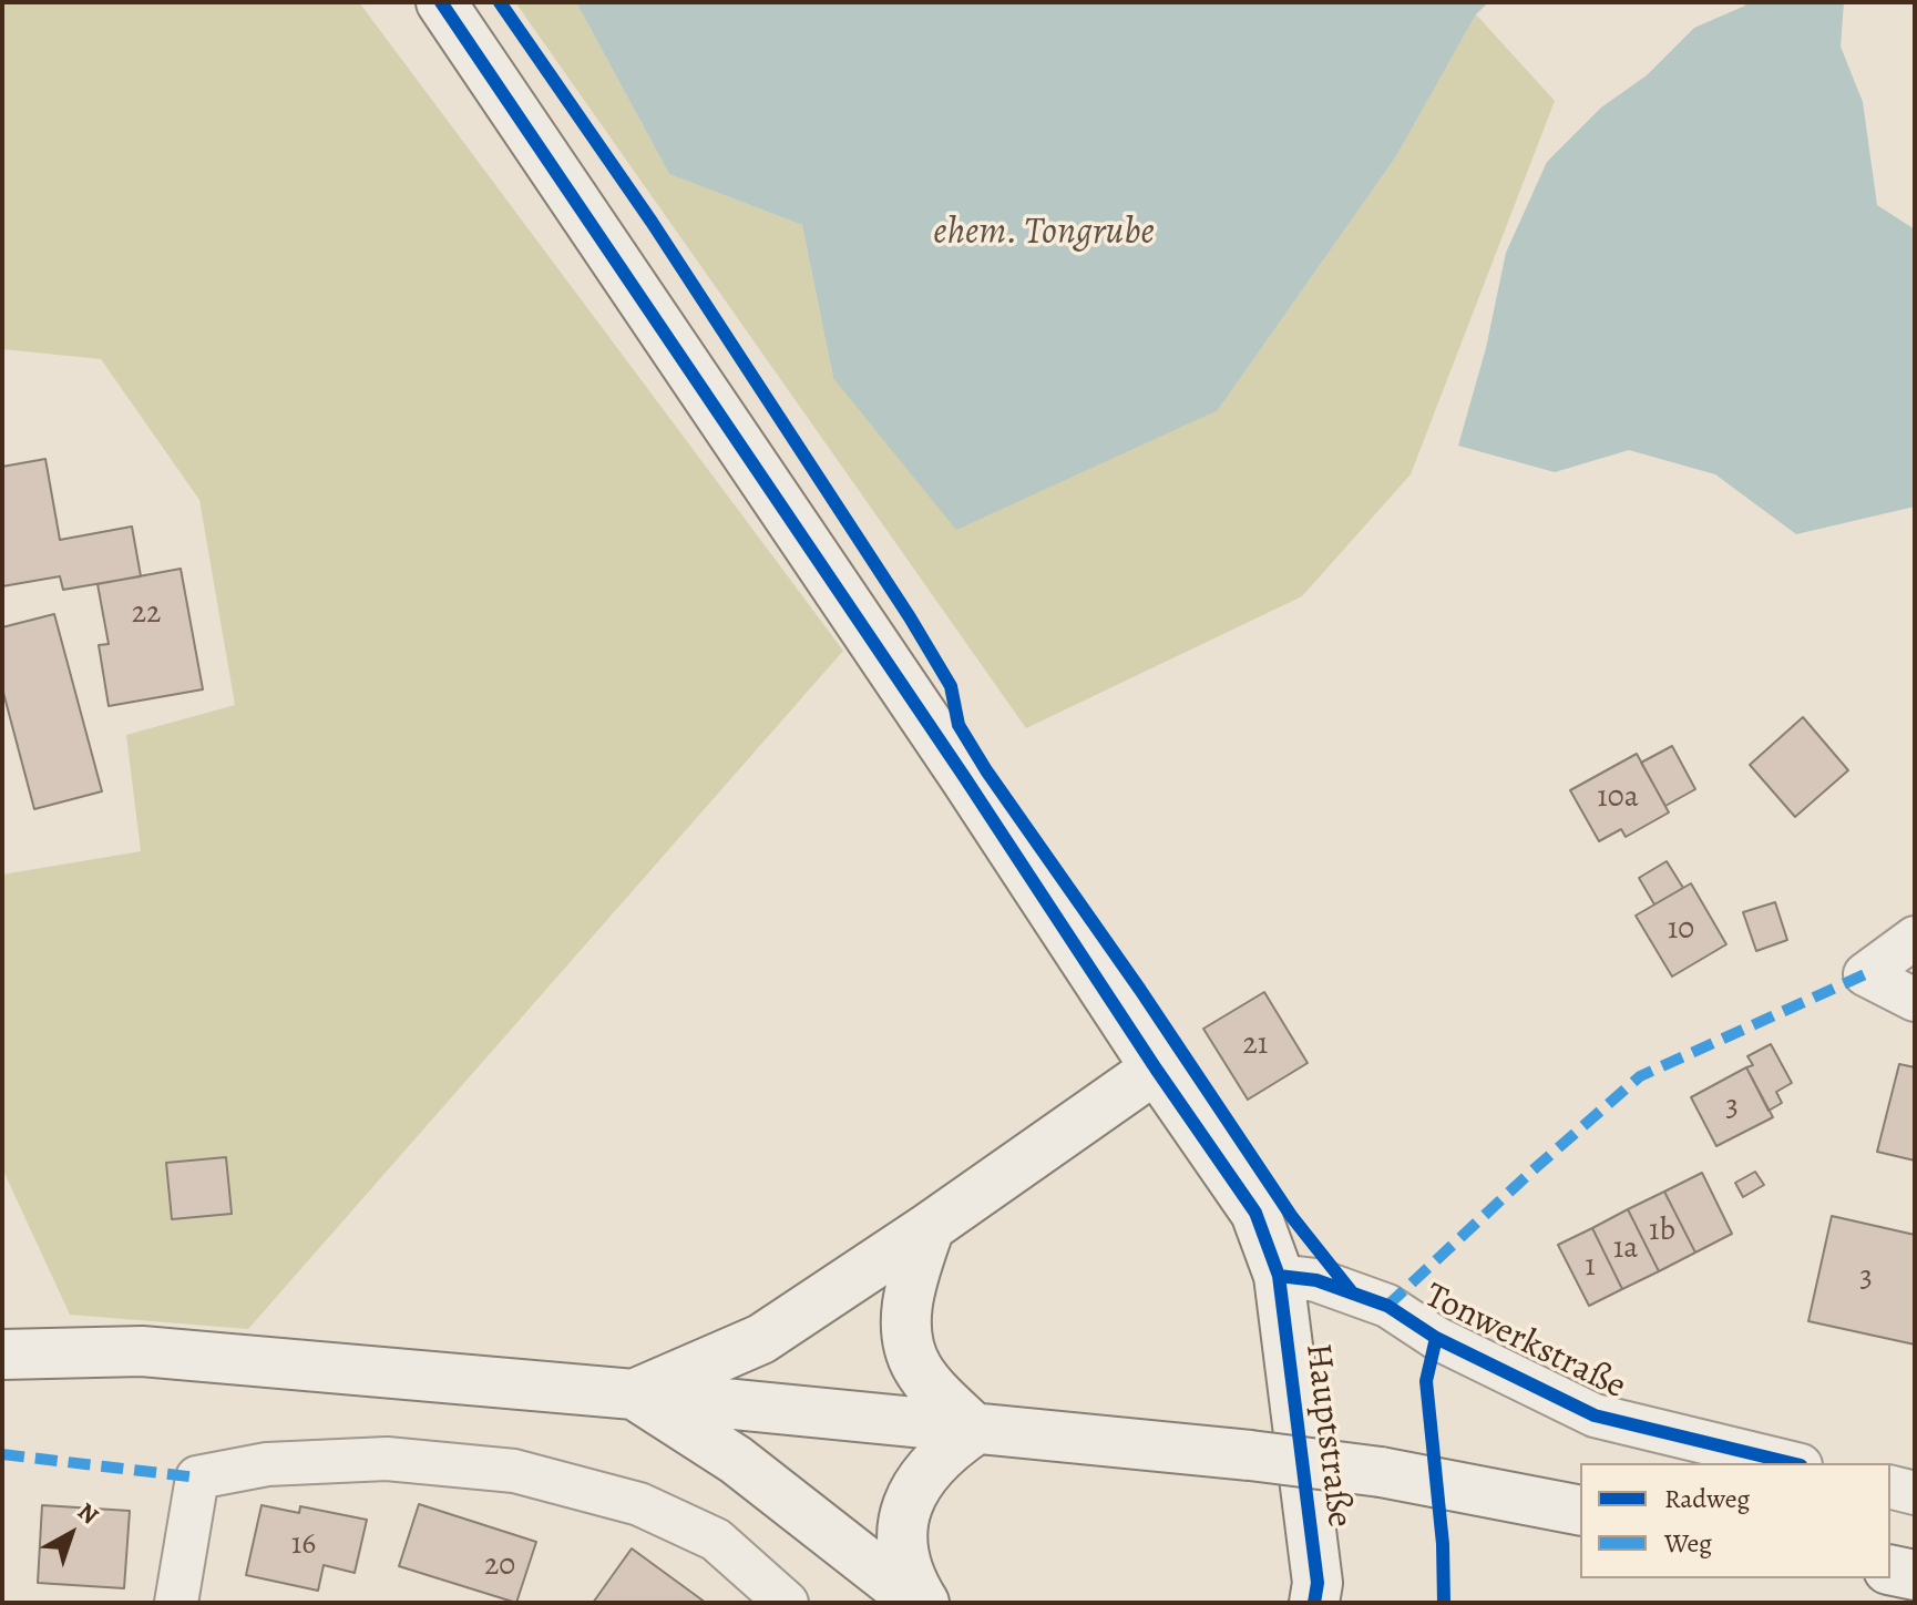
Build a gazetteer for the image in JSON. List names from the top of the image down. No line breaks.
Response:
{"streets":{"main road":["Hauptstraße"],"street":["Tonwerkstraße"]},"crossings":[["Tonwerkstraße","Hauptstraße"]],"water":["ehem. Tongrube"],"house_numbers":["22","10a","10","21","3","1b","1a","1","3","16","20"],"legend":["Radweg","Weg"],"north":"top right"}
